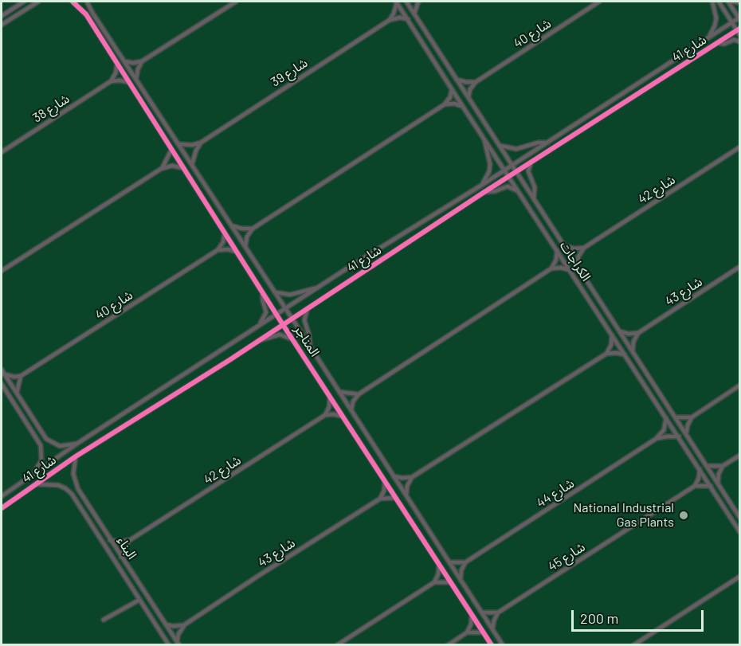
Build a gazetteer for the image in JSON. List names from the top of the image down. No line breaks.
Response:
{"streets":{"street":["شارع 40","شارع 41","شارع 39","شارع 38","شارع 42","الكراجات","شارع 43","المناجر","شارع 44","البناء","شارع 45"]},"crossings":[["شارع 41","الكراجات"],["شارع 41","المناجر"],["شارع 41","البناء"],["شارع 39","المناجر"],["شارع 42","البناء"],["الكراجات","شارع 44"]],"places":["National Industrial Gas Plants"],"scale_bar":"200 m"}
